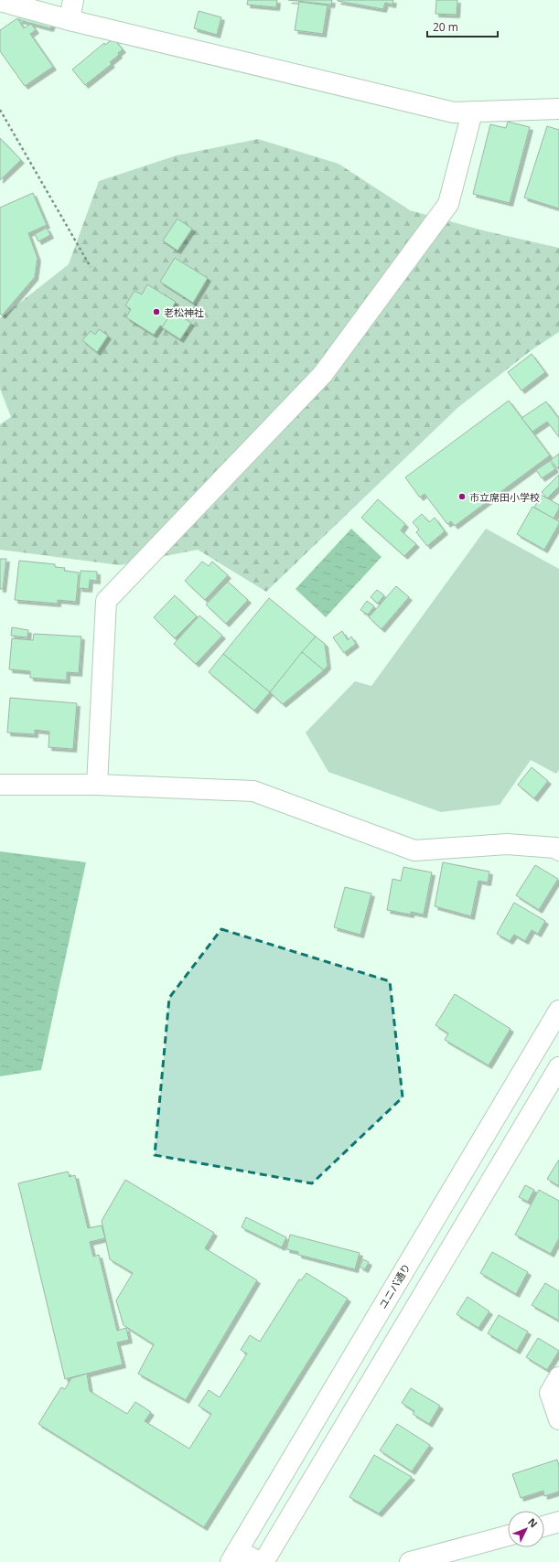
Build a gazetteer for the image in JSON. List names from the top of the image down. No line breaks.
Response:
{"streets":{"street":["ユニバ通り"]},"places":["老松神社","市立席田小学校"],"scale_bar":"20 m","north":"top right"}
